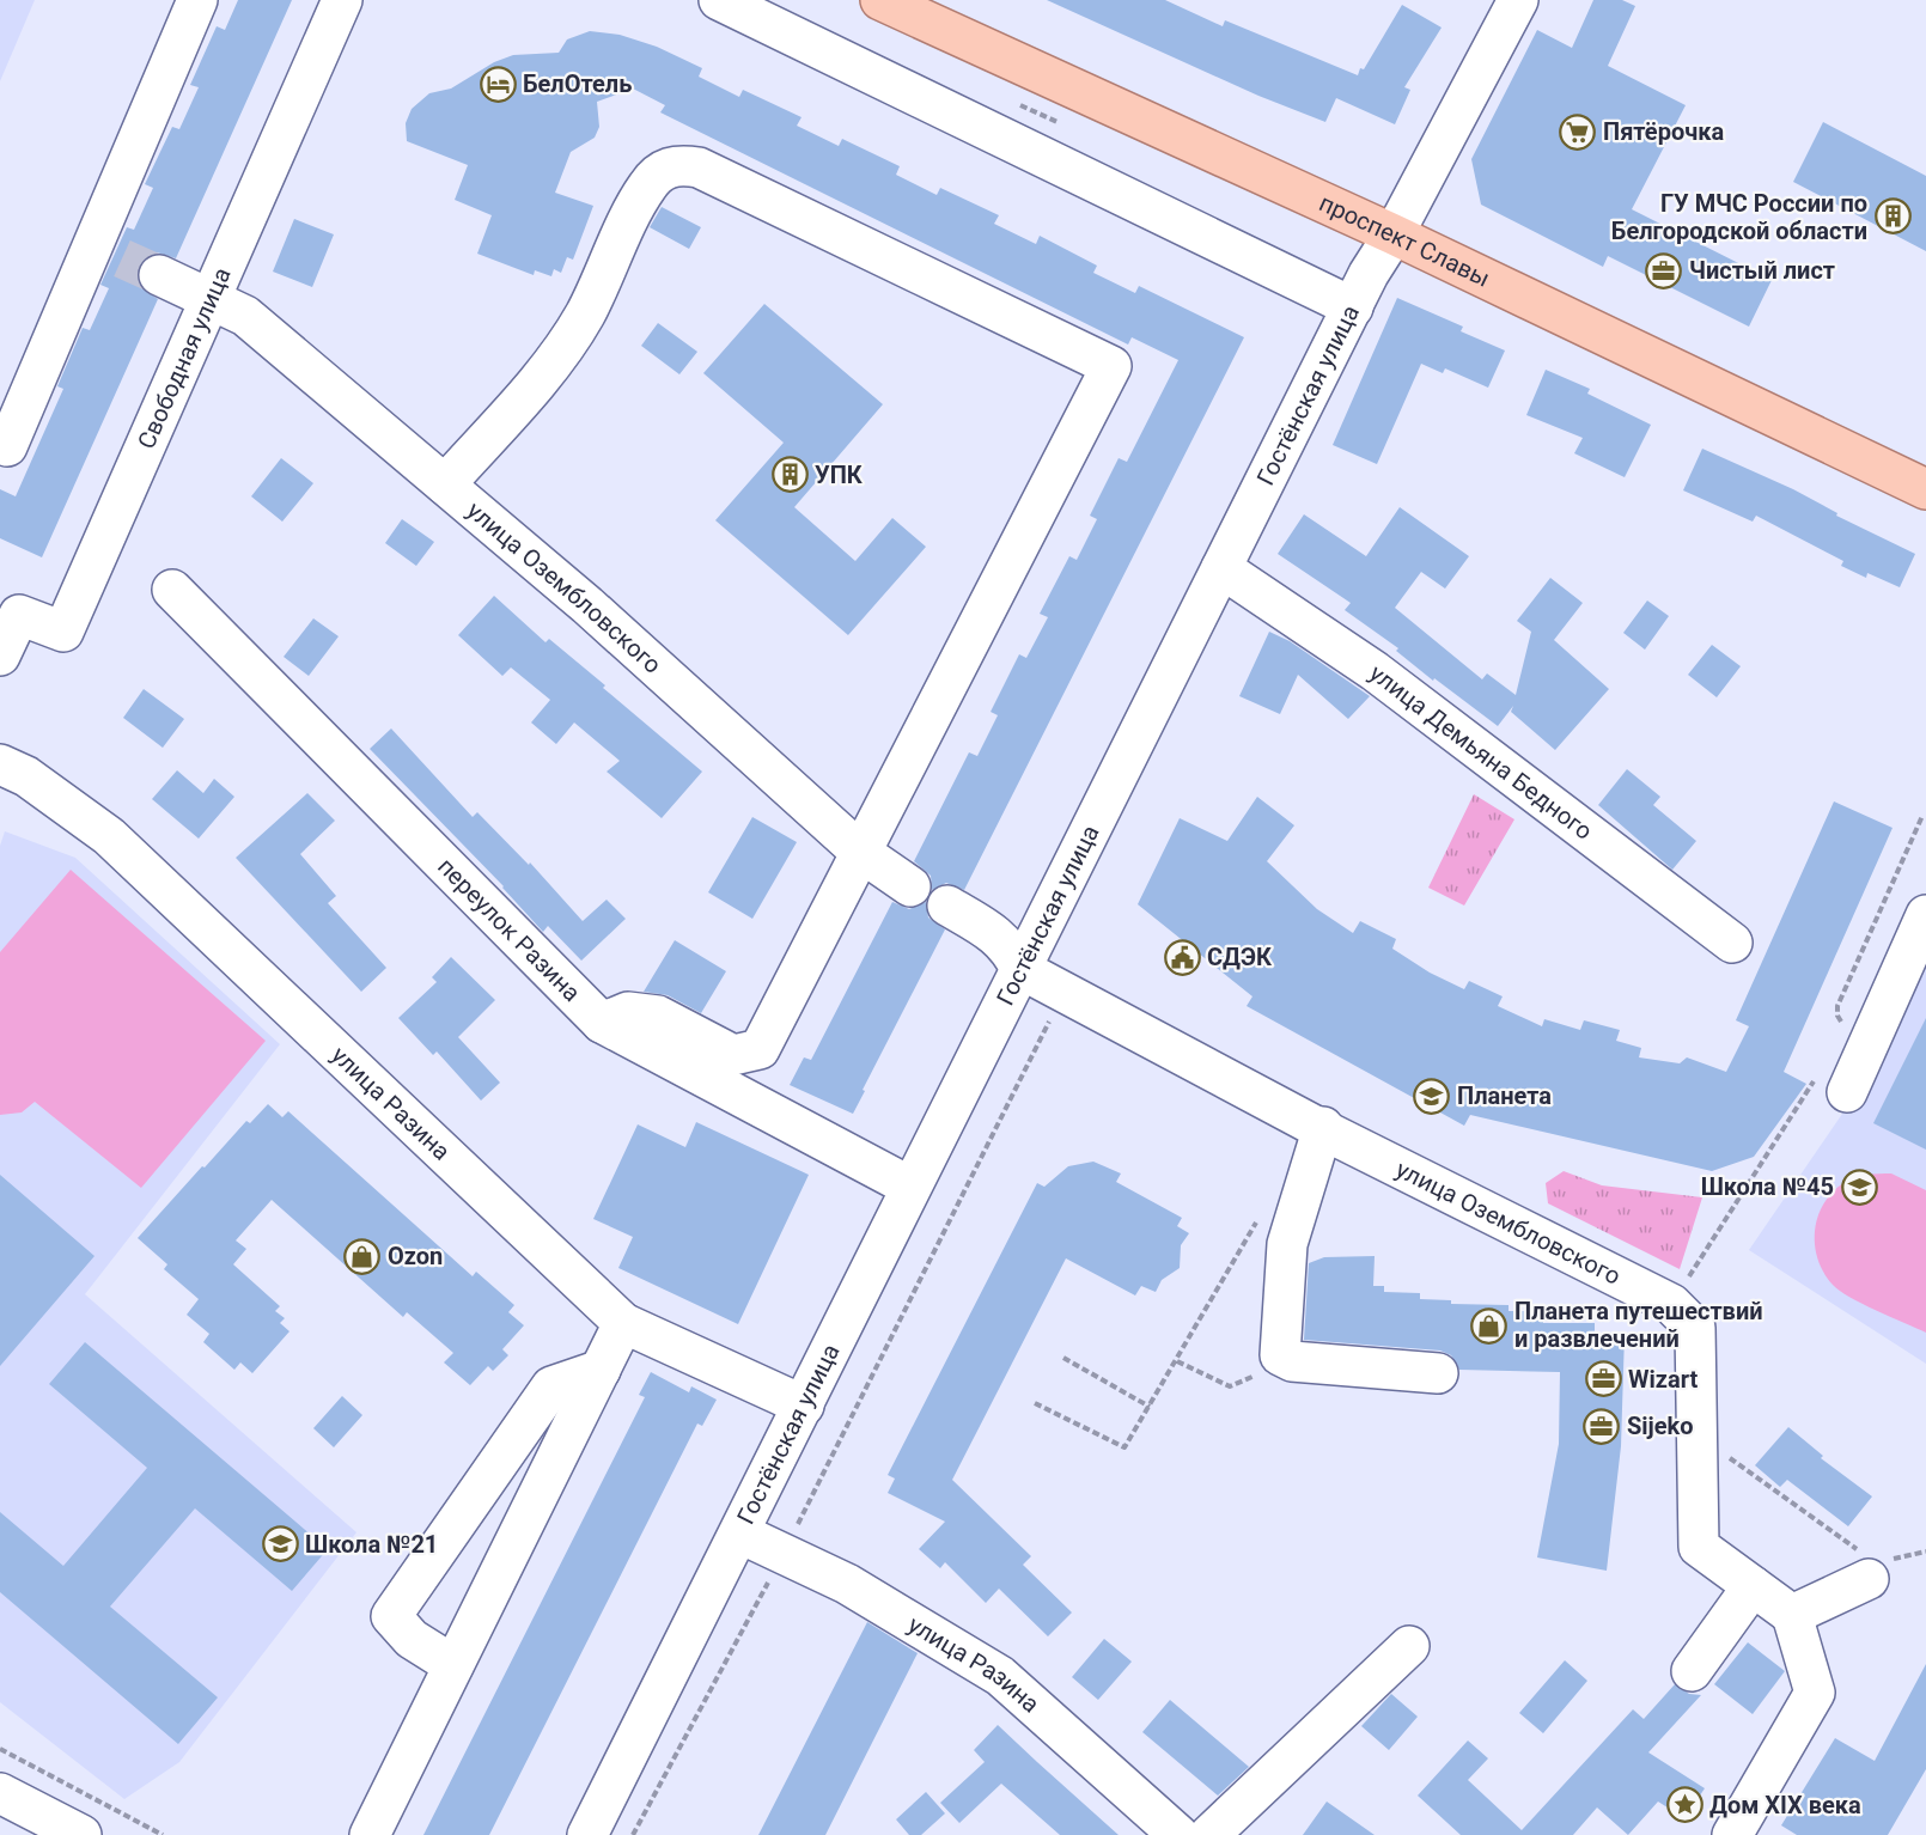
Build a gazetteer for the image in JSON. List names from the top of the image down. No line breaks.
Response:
{"streets":{"main road":["проспект Славы"],"street":["Свободная улица","Гостёнская улица","улица Озембловского","улица Демьяна Бедного","переулок Разина","улица Разина"]},"crossings":[["проспект Славы","Гостёнская улица"],["Свободная улица","улица Озембловского"],["Гостёнская улица","улица Озембловского"],["Гостёнская улица","улица Демьяна Бедного"],["Гостёнская улица","переулок Разина"],["Гостёнская улица","улица Разина"]],"places":{"hotel":["БелОтель"],"supermarket":["Пятёрочка"],"building":["ГУ МЧС России по Белгородской области","УПК"],"office":["Чистый лист","Wizart","Sijeko"],"public building":["СДЭК"],"school or university":["Планета","Школа №45","Школа №21"],"shop":["Ozon","Планета путешествий и развлечений"],"place":["Дом XIX века"]}}
